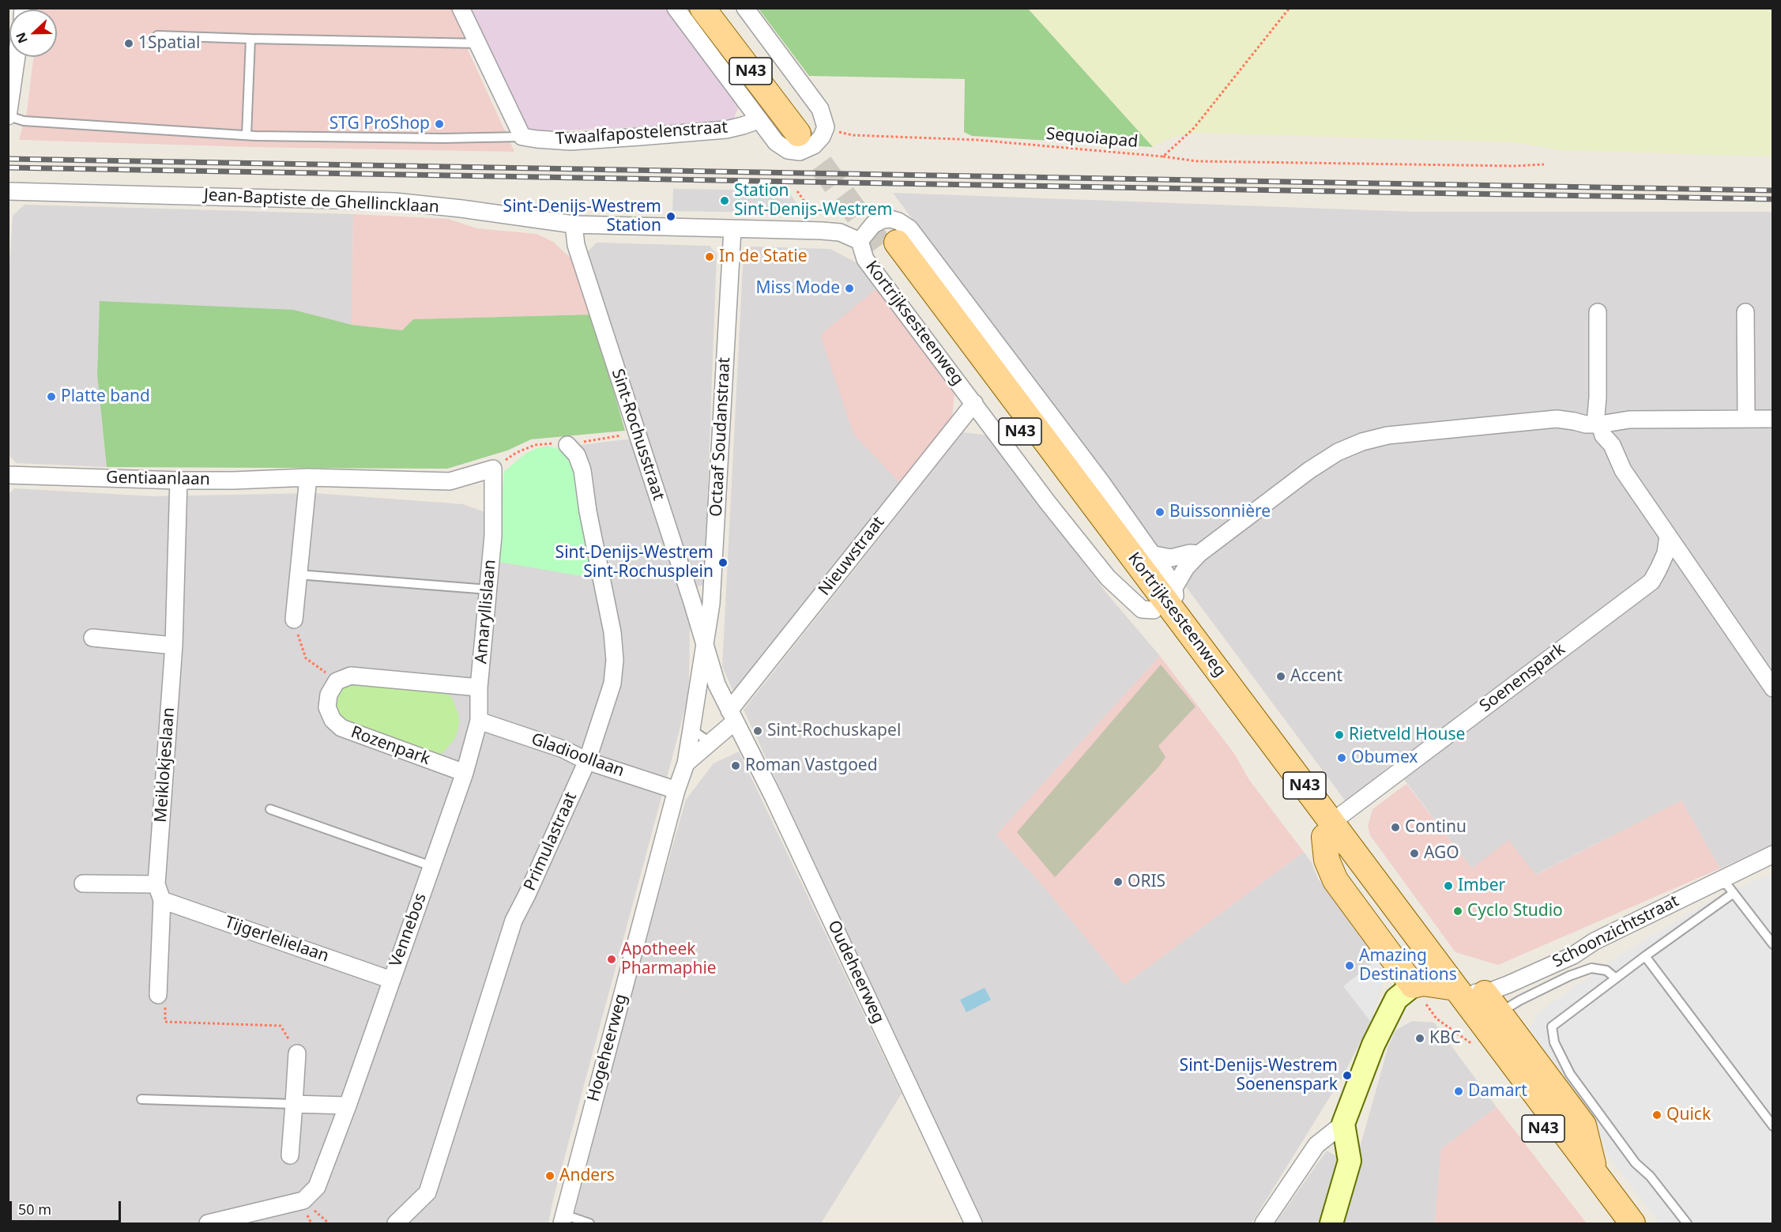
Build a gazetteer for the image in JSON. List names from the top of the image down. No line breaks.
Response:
{"streets":{"main road":["N43","Kortrijksesteenweg"],"street":["Twaalfapostelenstraat","Jean-Baptiste de Ghellincklaan","Sint-Rochusstraat","Octaaf Soudanstraat","Gentiaanlaan","Nieuwstraat","Amaryllislaan","Soenenspark","Rozenpark","Gladioollaan","Meiklokjeslaan","Primulastraat","Vennebos","Schoonzichtstraat","Tijgerlelielaan","Oudeheerweg","Hogeheerweg"],"path":["Sequoiapad"]},"crossings":[["N43","Sequoiapad"],["N43","Kortrijksesteenweg"],["N43","Schoonzichtstraat"],["Jean-Baptiste de Ghellincklaan","Kortrijksesteenweg"],["Jean-Baptiste de Ghellincklaan","Sint-Rochusstraat"],["Jean-Baptiste de Ghellincklaan","Octaaf Soudanstraat"],["Kortrijksesteenweg","Nieuwstraat"],["Kortrijksesteenweg","Soenenspark"],["Sint-Rochusstraat","Octaaf Soudanstraat"],["Sint-Rochusstraat","Oudeheerweg"],["Octaaf Soudanstraat","Hogeheerweg"],["Gentiaanlaan","Amaryllislaan"],["Gentiaanlaan","Meiklokjeslaan"],["Nieuwstraat","Oudeheerweg"],["Nieuwstraat","Hogeheerweg"],["Amaryllislaan","Gladioollaan"],["Amaryllislaan","Vennebos"],["Rozenpark","Vennebos"],["Gladioollaan","Primulastraat"],["Gladioollaan","Hogeheerweg"],["Meiklokjeslaan","Tijgerlelielaan"],["Vennebos","Tijgerlelielaan"]],"places":["1Spatial","STG ProShop","Station Sint-Denijs-Westrem","Sint-Denijs-Westrem Station","In de Statie","Miss Mode","Platte band","Buissonnière","Sint-Denijs-Westrem Sint-Rochusplein","Accent","Sint-Rochuskapel","Rietveld House","Obumex","Roman Vastgoed","Continu","AGO","ORIS","Imber","Cyclo Studio","Apotheek Pharmaphie","Amazing Destinations","KBC","Sint-Denijs-Westrem Soenenspark","Damart","Quick","Anders"],"scale_bar":"50 m","north":"left"}
